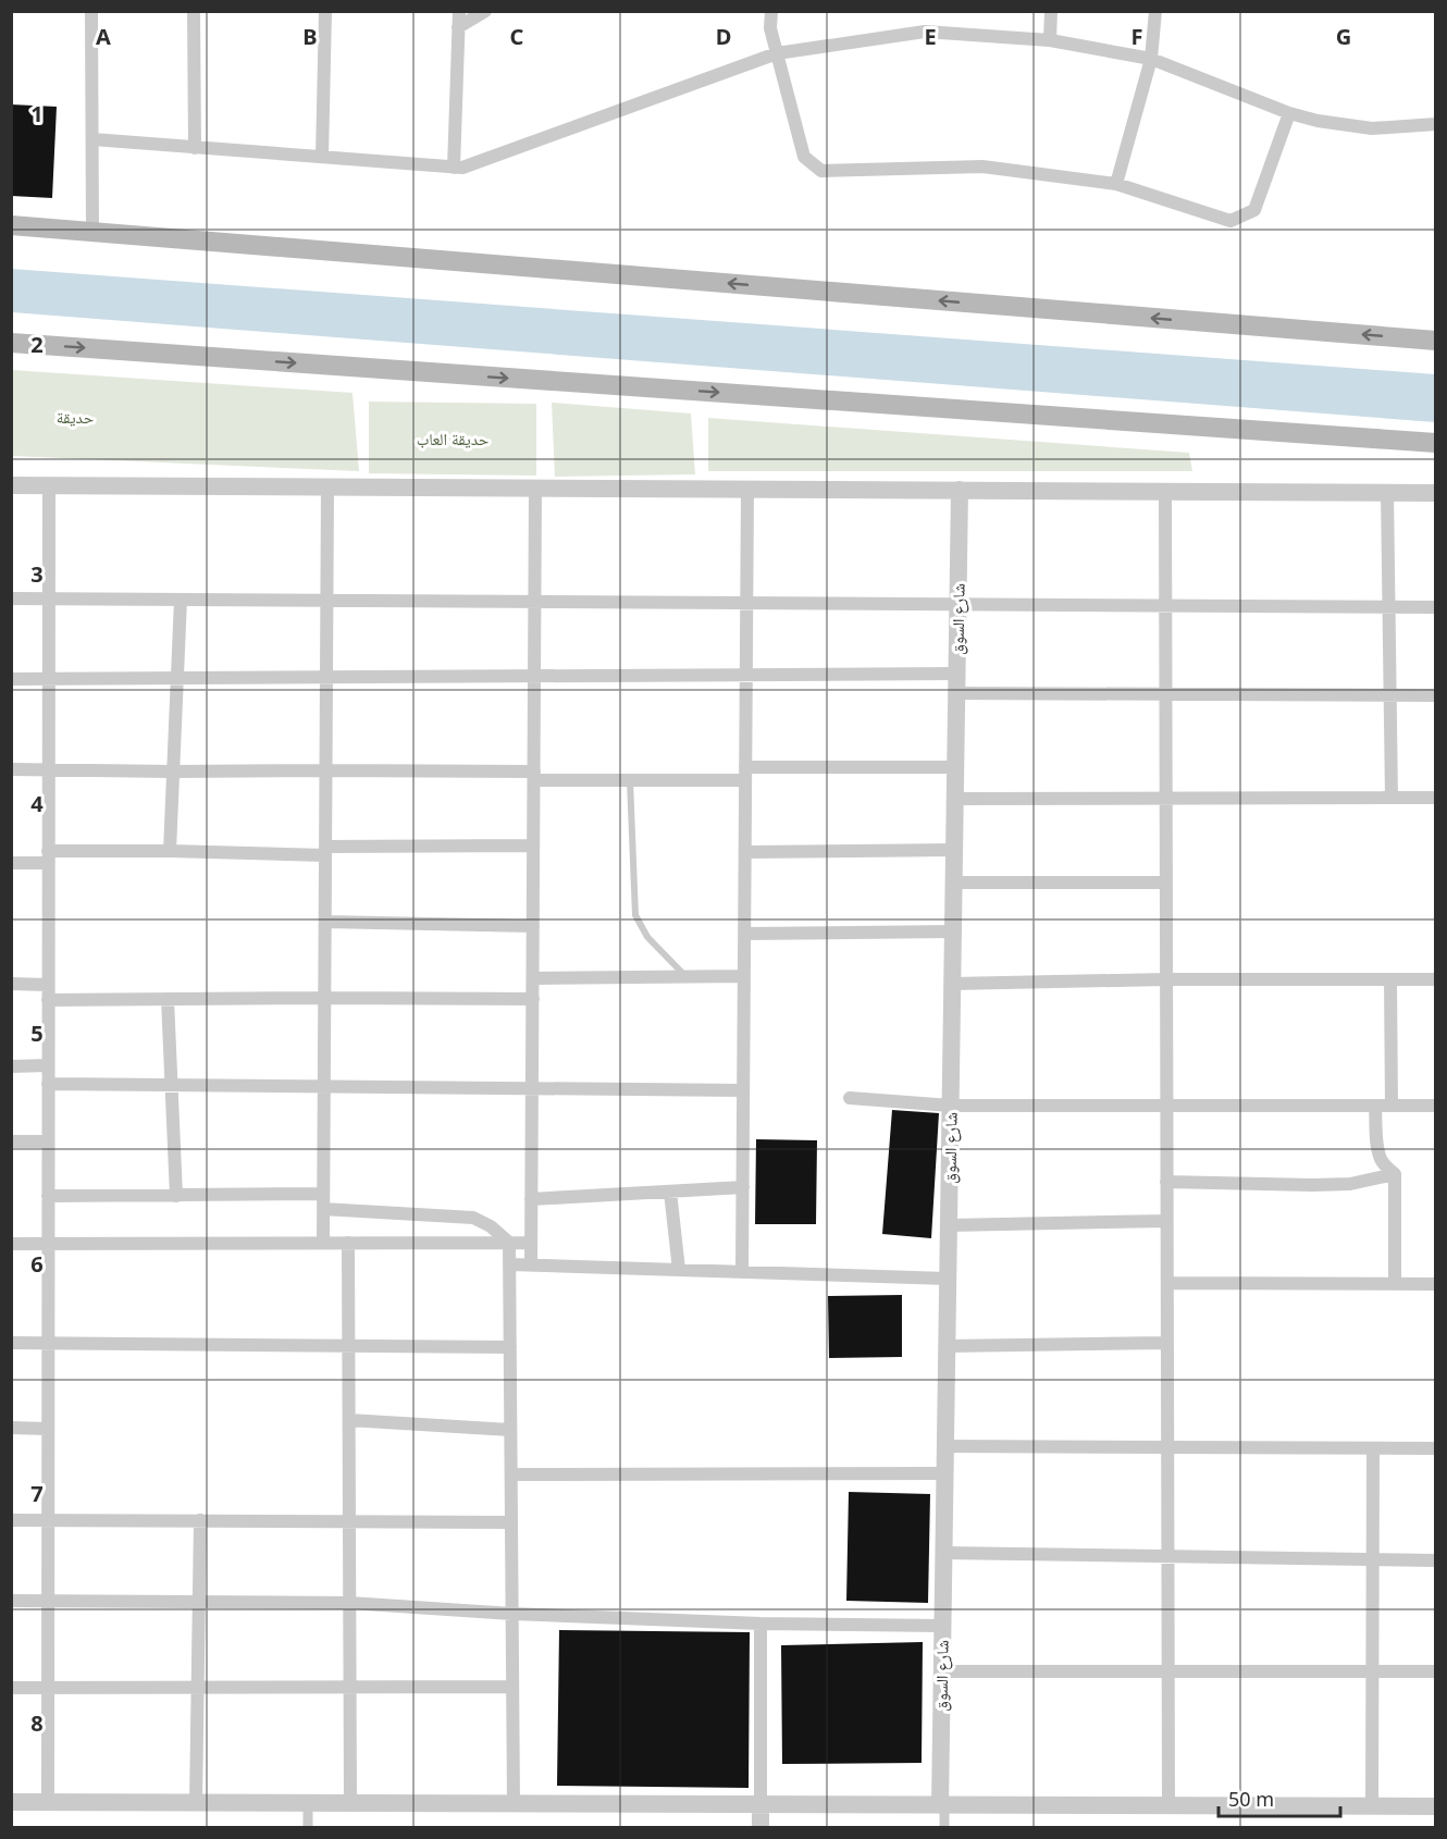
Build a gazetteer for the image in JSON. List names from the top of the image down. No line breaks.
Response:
{"streets":{"street":["شارع السوق"]},"parks":["حديقة","حديقة العاب"],"scale_bar":"50 m","grid":{"columns":["A","B","C","D","E","F","G"],"rows":["1","2","3","4","5","6","7","8"]}}
